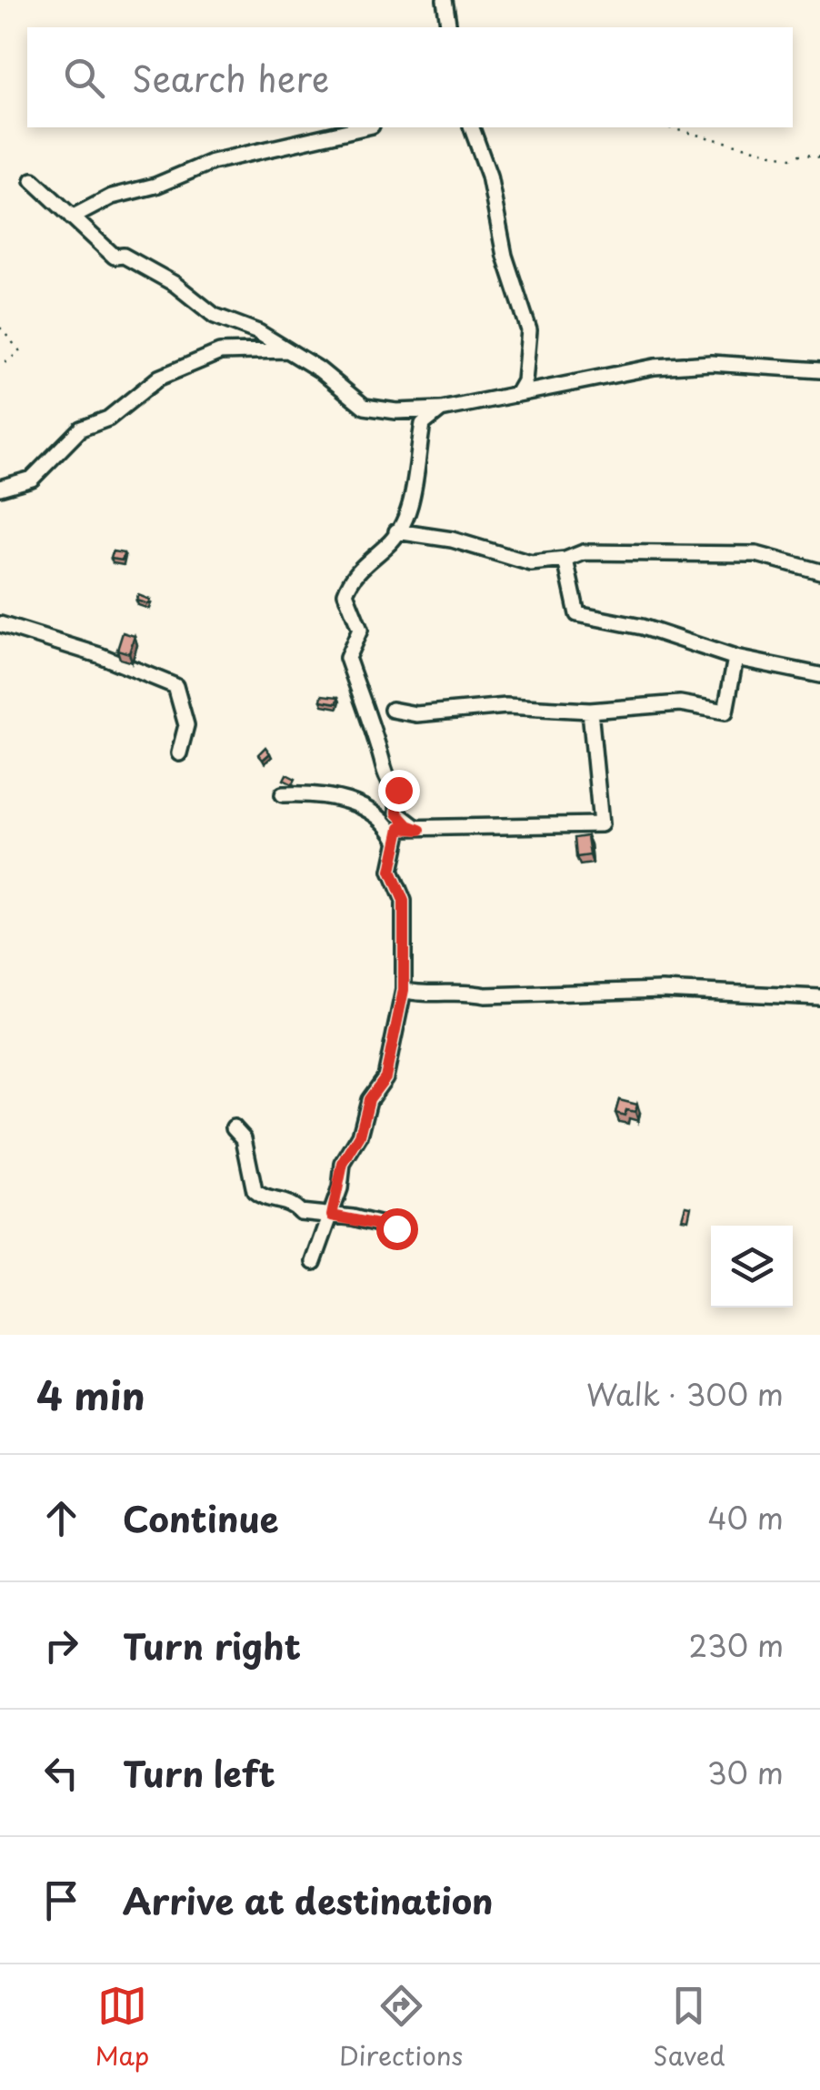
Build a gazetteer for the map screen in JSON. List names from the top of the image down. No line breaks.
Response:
{"page":{"search":"Search here","heading":["4 min","Walk · 300 m"],"list":[["Continue","40 m"],["Turn right","230 m"],["Turn left","30 m"],"Arrive at destination"],"nav":["Map","Directions","Saved"]}}
